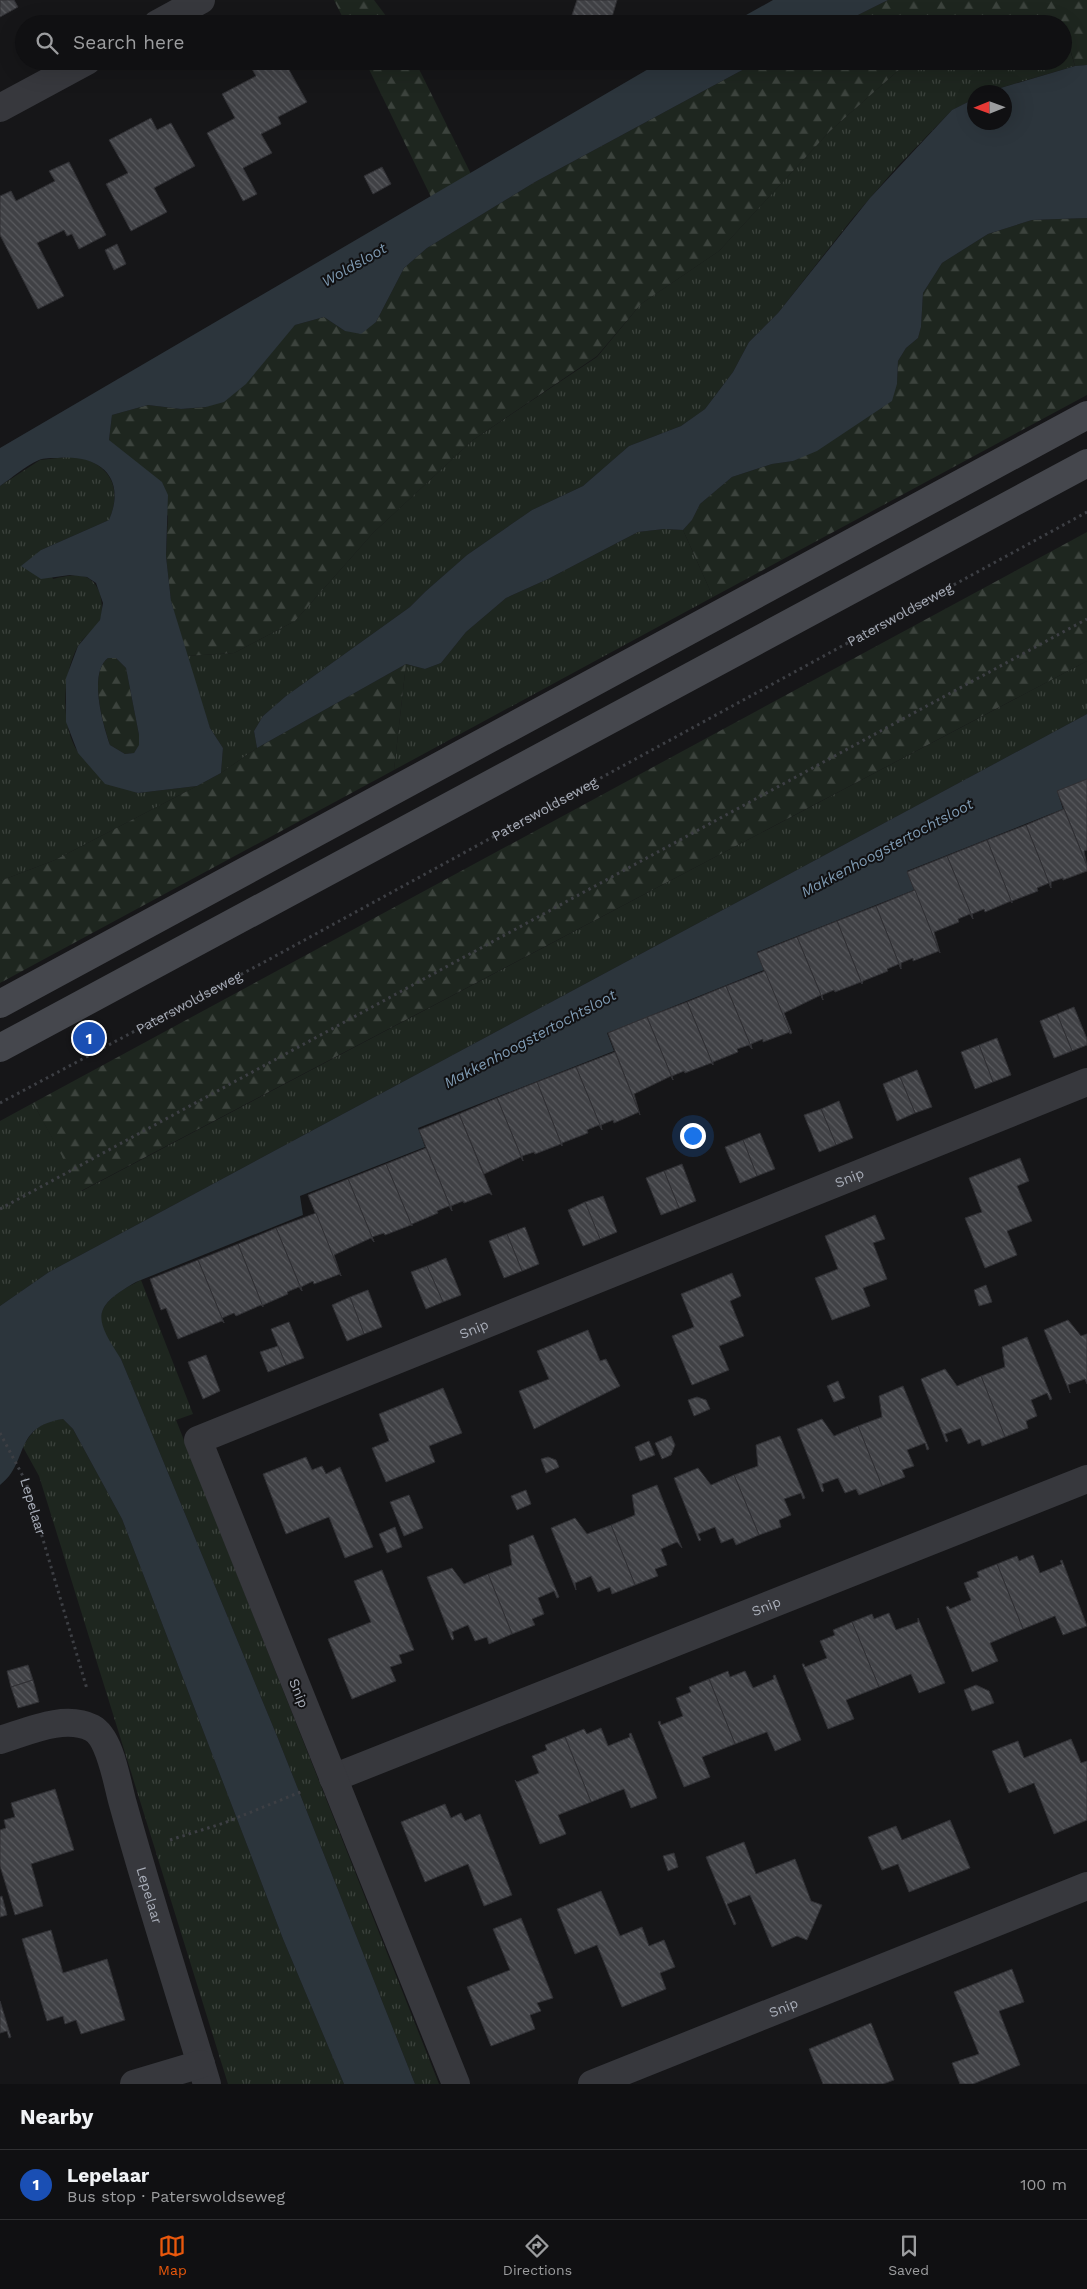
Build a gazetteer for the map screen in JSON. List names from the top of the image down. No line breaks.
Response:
{"streets":{"street":["Snip","Lepelaar"],"path":["Paterswoldseweg"]},"water":["Woldsloot","Makkenhoogstertochtsloot"],"north":"left","page":{"search":"Search here","pins":"1","heading":"Nearby","list":[{"mark":"1","name":"Lepelaar","note":"Bus stop · Paterswoldseweg","value":"100 m"}],"nav":["Map","Directions","Saved"]}}
